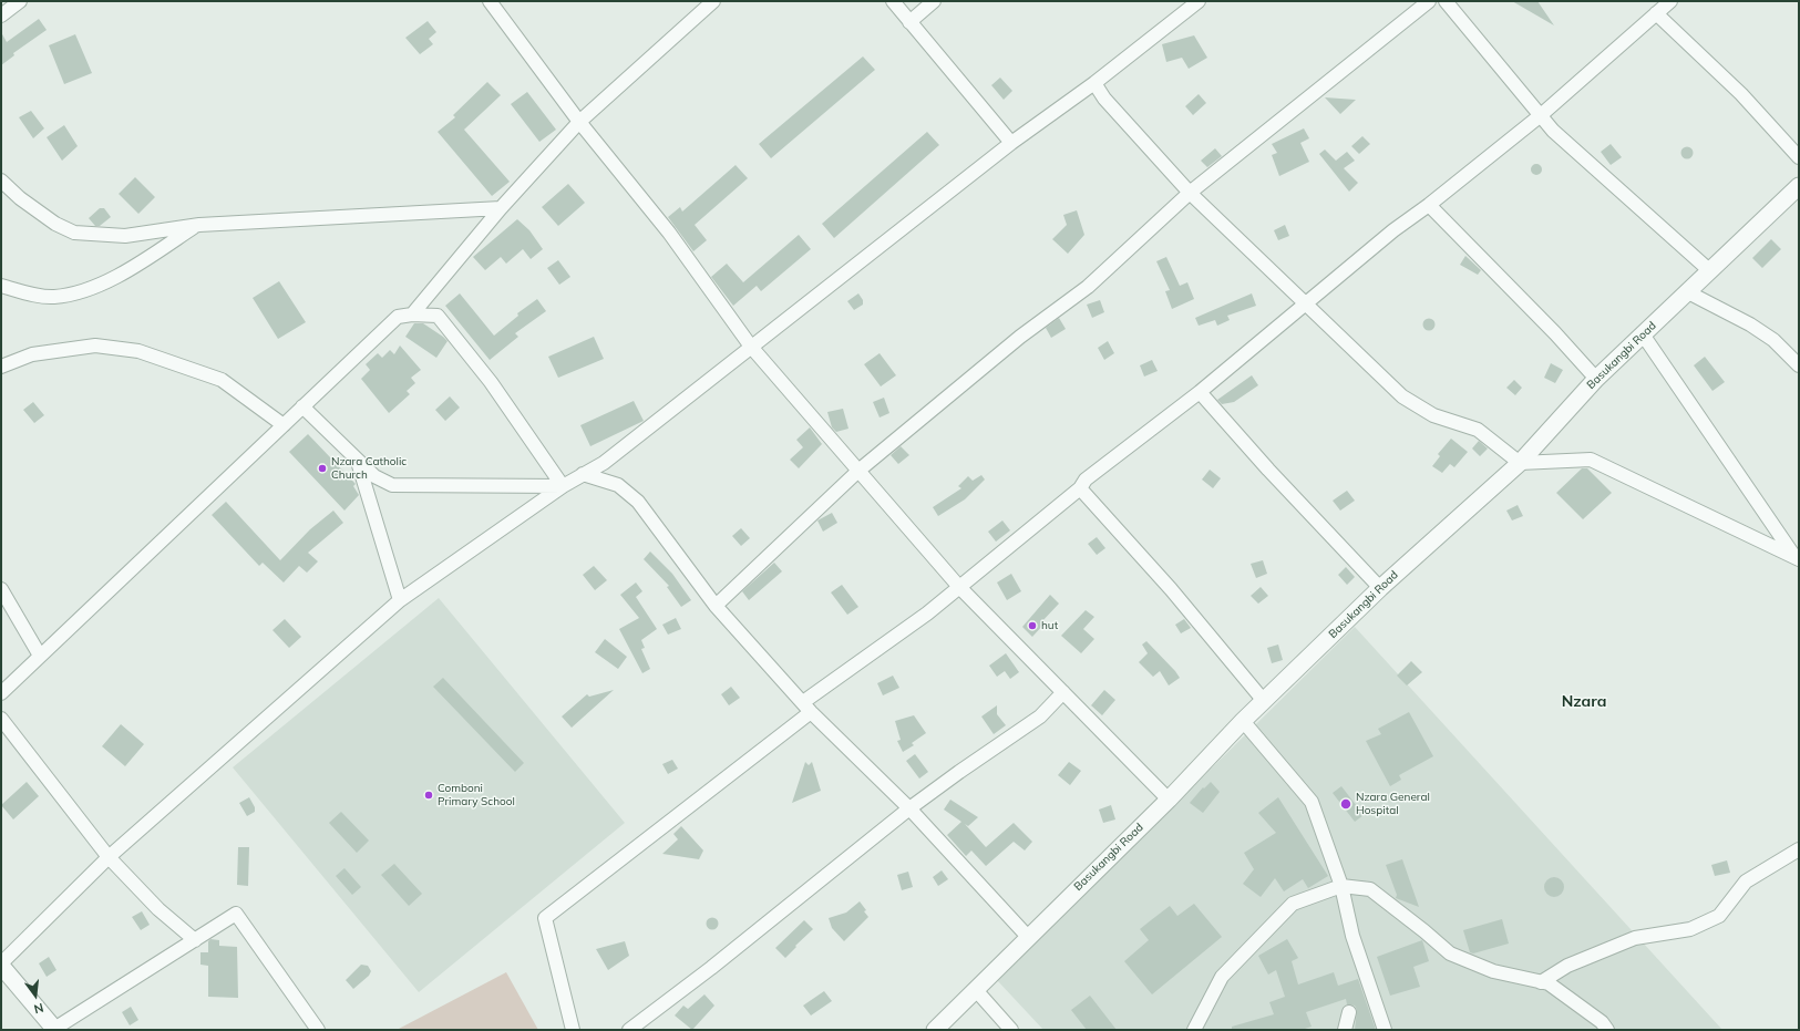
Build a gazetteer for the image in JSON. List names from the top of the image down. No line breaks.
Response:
{"streets":{"street":["Basukangbi Road"]},"districts":["Nzara"],"places":["Nzara Catholic Church","hut","Comboni Primary School","Nzara General Hospital"],"north":"bottom"}
